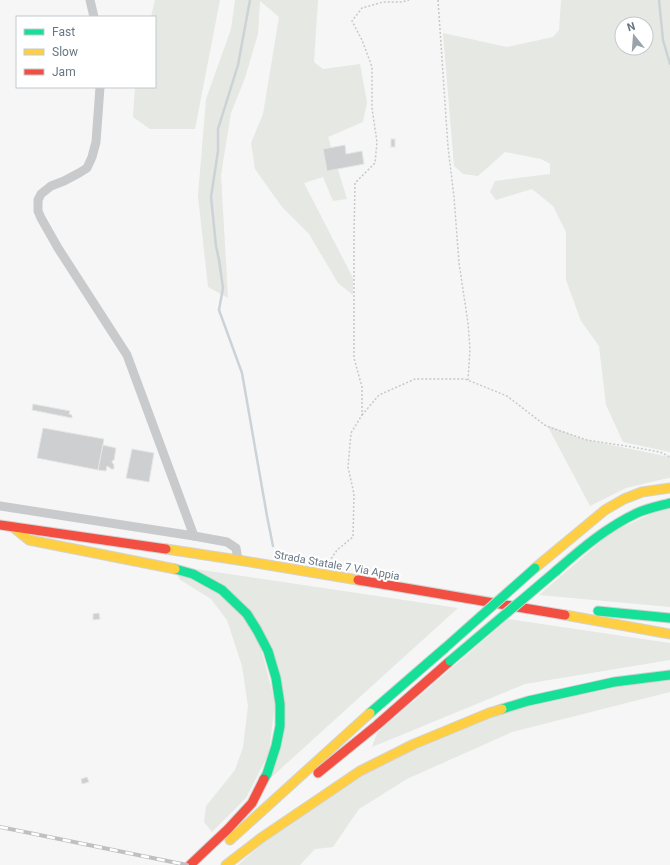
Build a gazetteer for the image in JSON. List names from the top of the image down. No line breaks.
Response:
{"streets":{"highway":["Strada Statale 7 Via Appia"]},"legend":["Fast","Slow","Jam"],"north":"top"}
